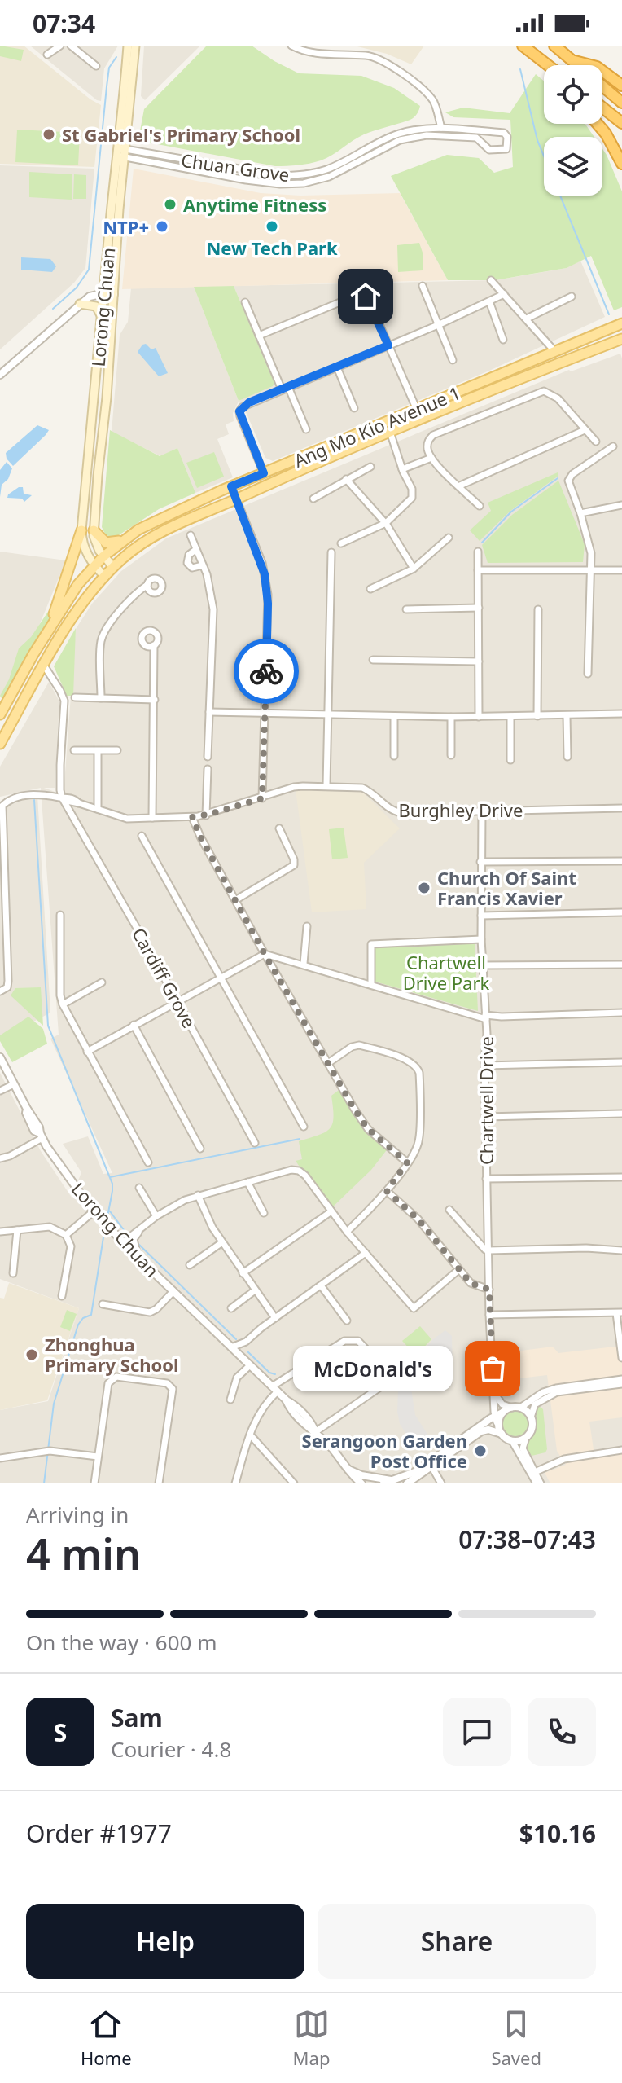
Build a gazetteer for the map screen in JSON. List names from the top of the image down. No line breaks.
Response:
{"streets":{"main road":["Lorong Chuan","Ang Mo Kio Avenue 1"],"street":["Chuan Grove","Burghley Drive","Cardiff Grove","Chartwell Drive"]},"crossings":[["Chuan Grove","Lorong Chuan"],["Lorong Chuan","Ang Mo Kio Avenue 1"],["Burghley Drive","Cardiff Grove"],["Burghley Drive","Chartwell Drive"]],"parks":["Chartwell Drive Park"],"places":["St Gabriel's Primary School","Anytime Fitness","NTP+","New Tech Park","Church Of Saint Francis Xavier","Zhonghua Primary School","McDonald's","Serangoon Garden Post Office"],"page":{"status":"07:34","bubble":"McDonald's","heading":["4 min","Arriving in","07:38–07:43"],"panel":["Sam","Courier · 4.8","Order #1977","$10.16"],"bar":"On the way · 600 m","round":"S","buttons":["Help","Share"],"tabs":["Home","Map","Saved"]}}
